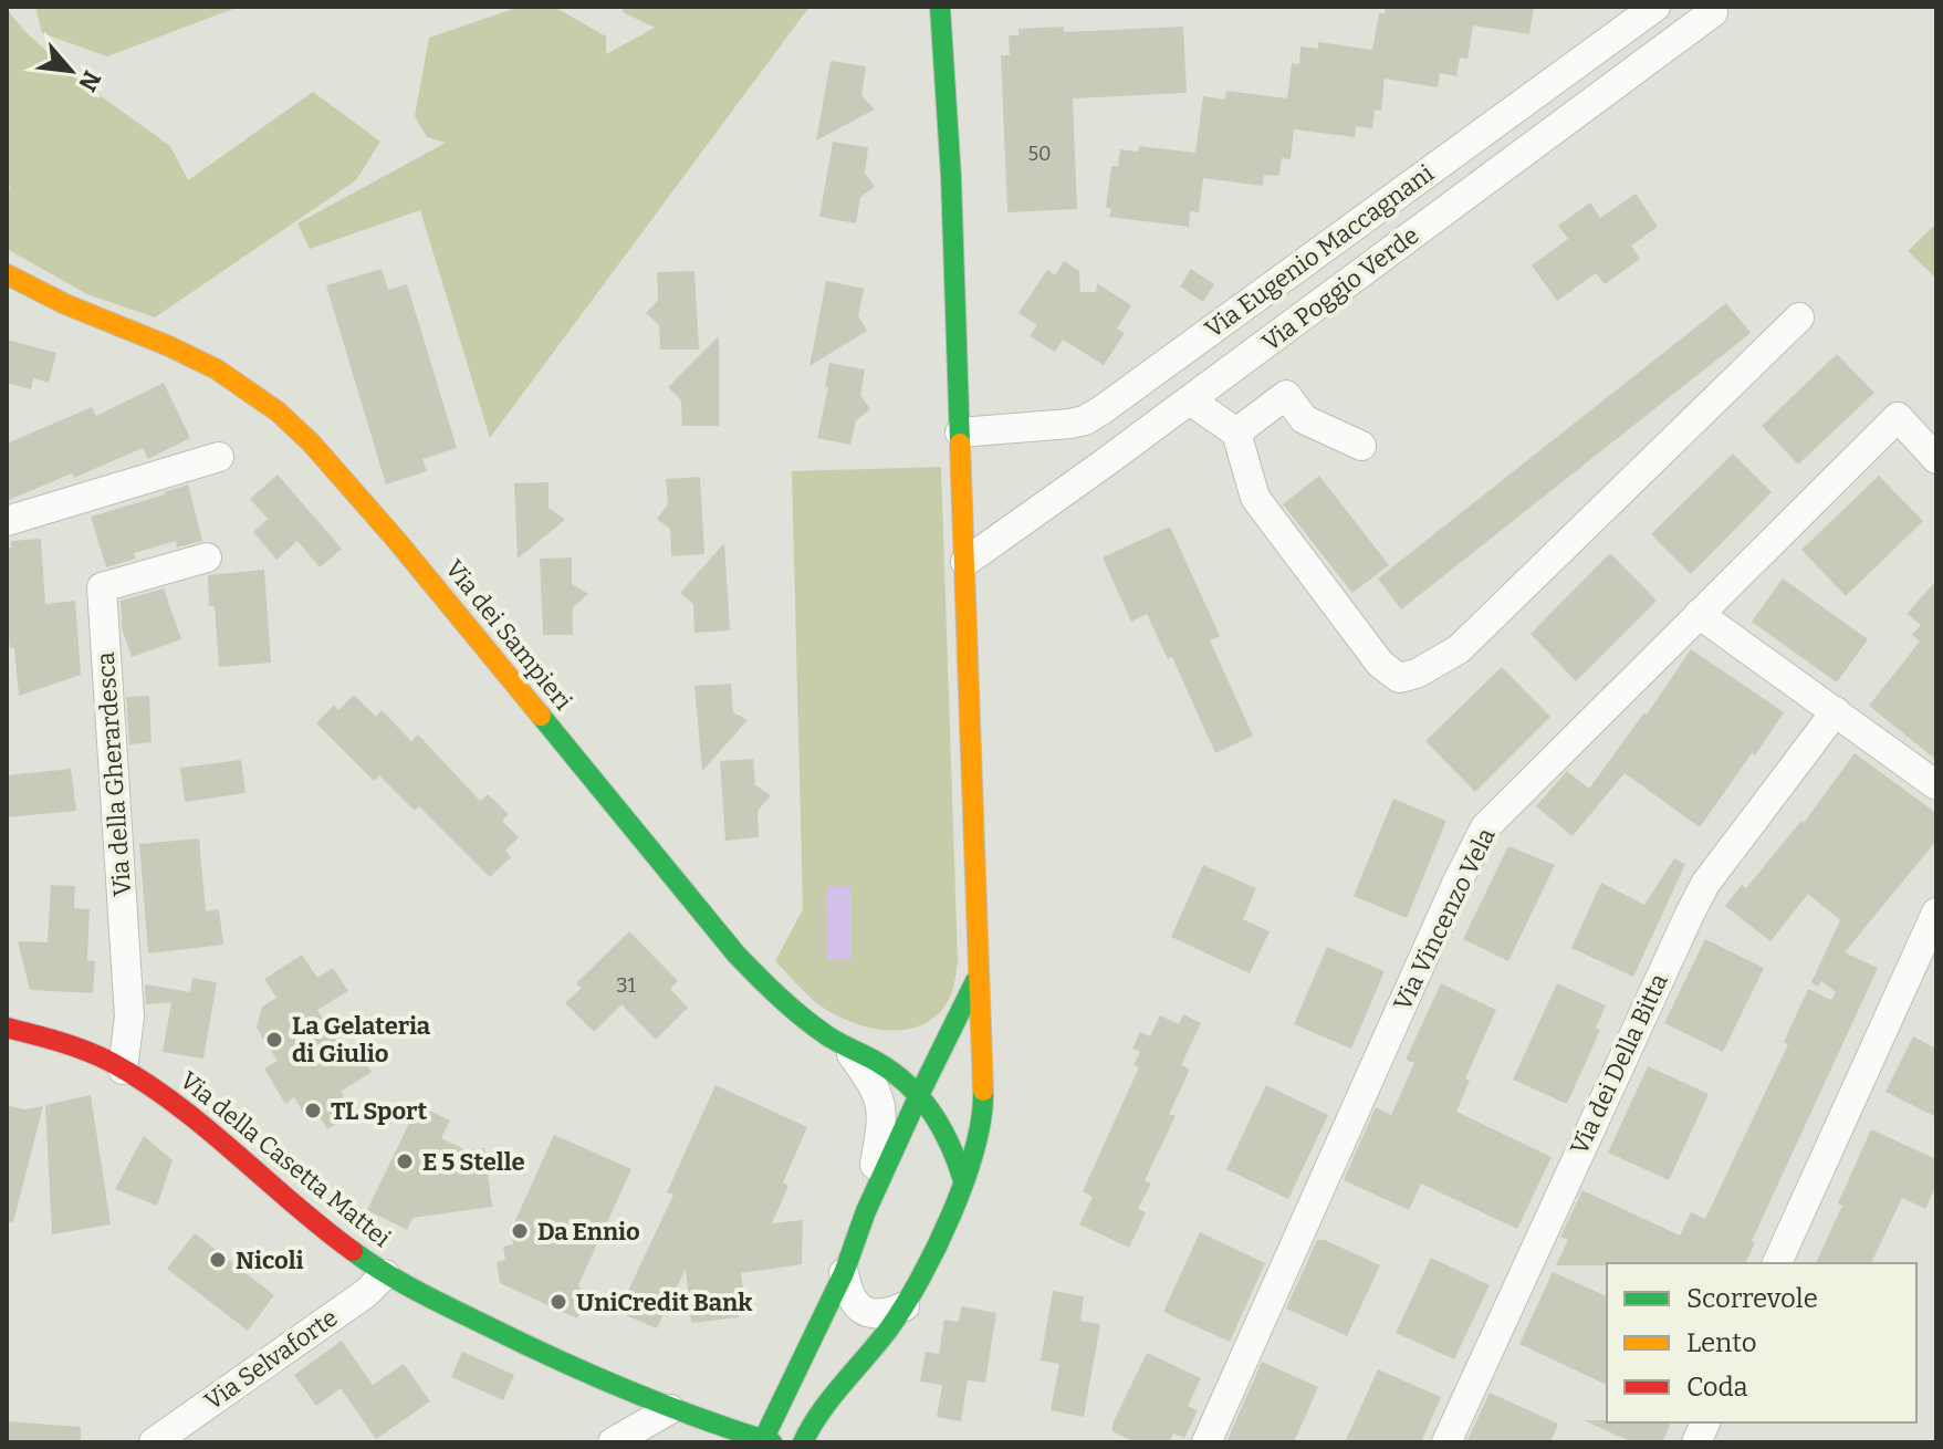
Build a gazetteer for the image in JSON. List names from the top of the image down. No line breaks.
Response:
{"streets":{"street":["Via Eugenio Maccagnani","Via Poggio Verde","Via dei Sampieri","Via della Gherardesca","Via Vincenzo Vela","Via dei Della Bitta","Via della Casetta Mattei","Via Selvaforte"]},"crossings":[["Via della Gherardesca","Via della Casetta Mattei"],["Via della Casetta Mattei","Via Selvaforte"]],"places":["La Gelateria di Giulio","TL Sport","E 5 Stelle","Da Ennio","Nicoli","UniCredit Bank"],"house_numbers":["50","31"],"legend":["Scorrevole","Lento","Coda"],"north":"bottom right"}
